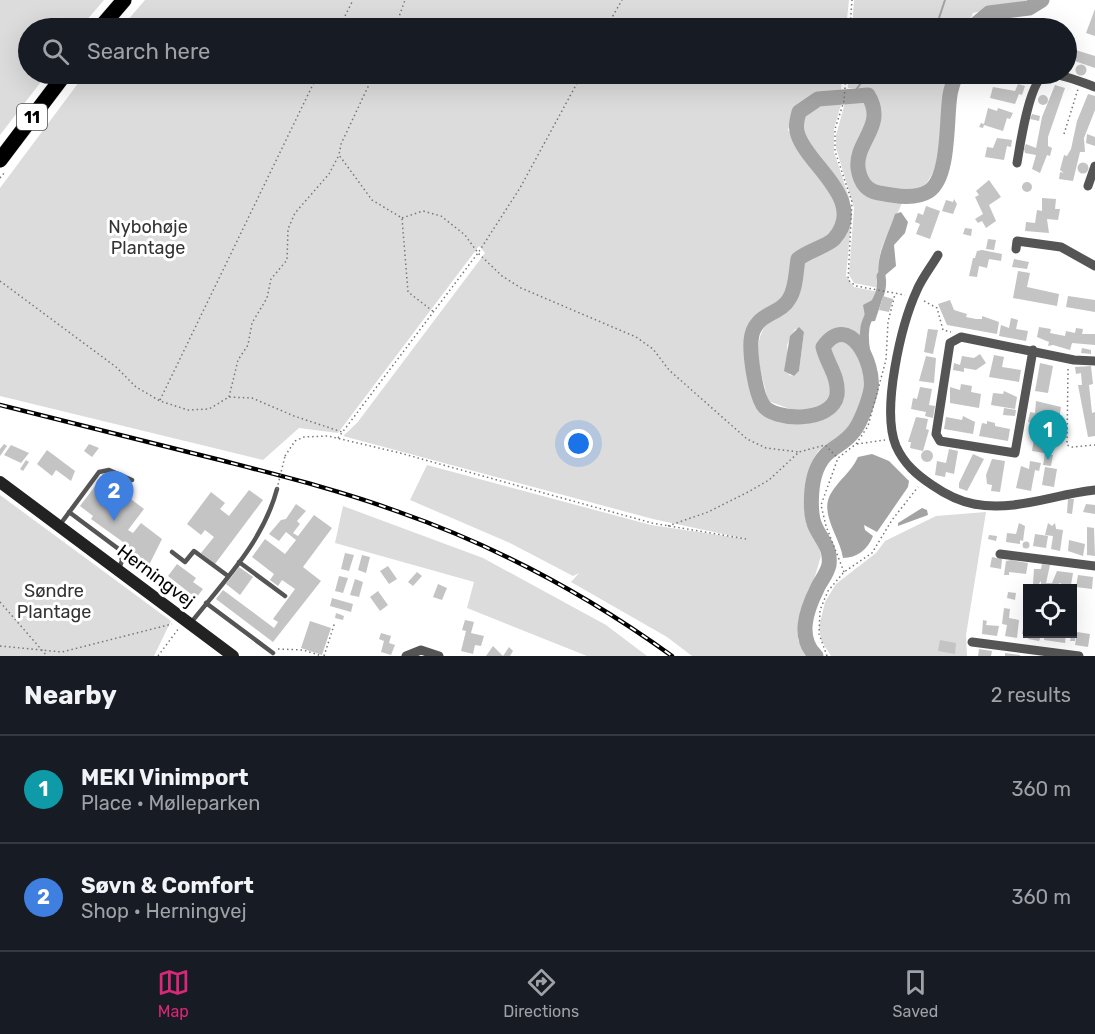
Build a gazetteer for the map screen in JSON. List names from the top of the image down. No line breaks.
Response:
{"streets":{"main road":["11"],"street":["Herningvej"]},"parks":["Nybohøje Plantage","Søndre Plantage"],"page":{"search":"Search here","pins":["1","2"],"heading":["Nearby","2 results"],"list":[{"mark":"1","name":"MEKI Vinimport","note":"Place · Mølleparken","value":"360 m"},{"mark":"2","name":"Søvn & Comfort","note":"Shop · Herningvej","value":"360 m"}],"nav":["Map","Directions","Saved"]}}
